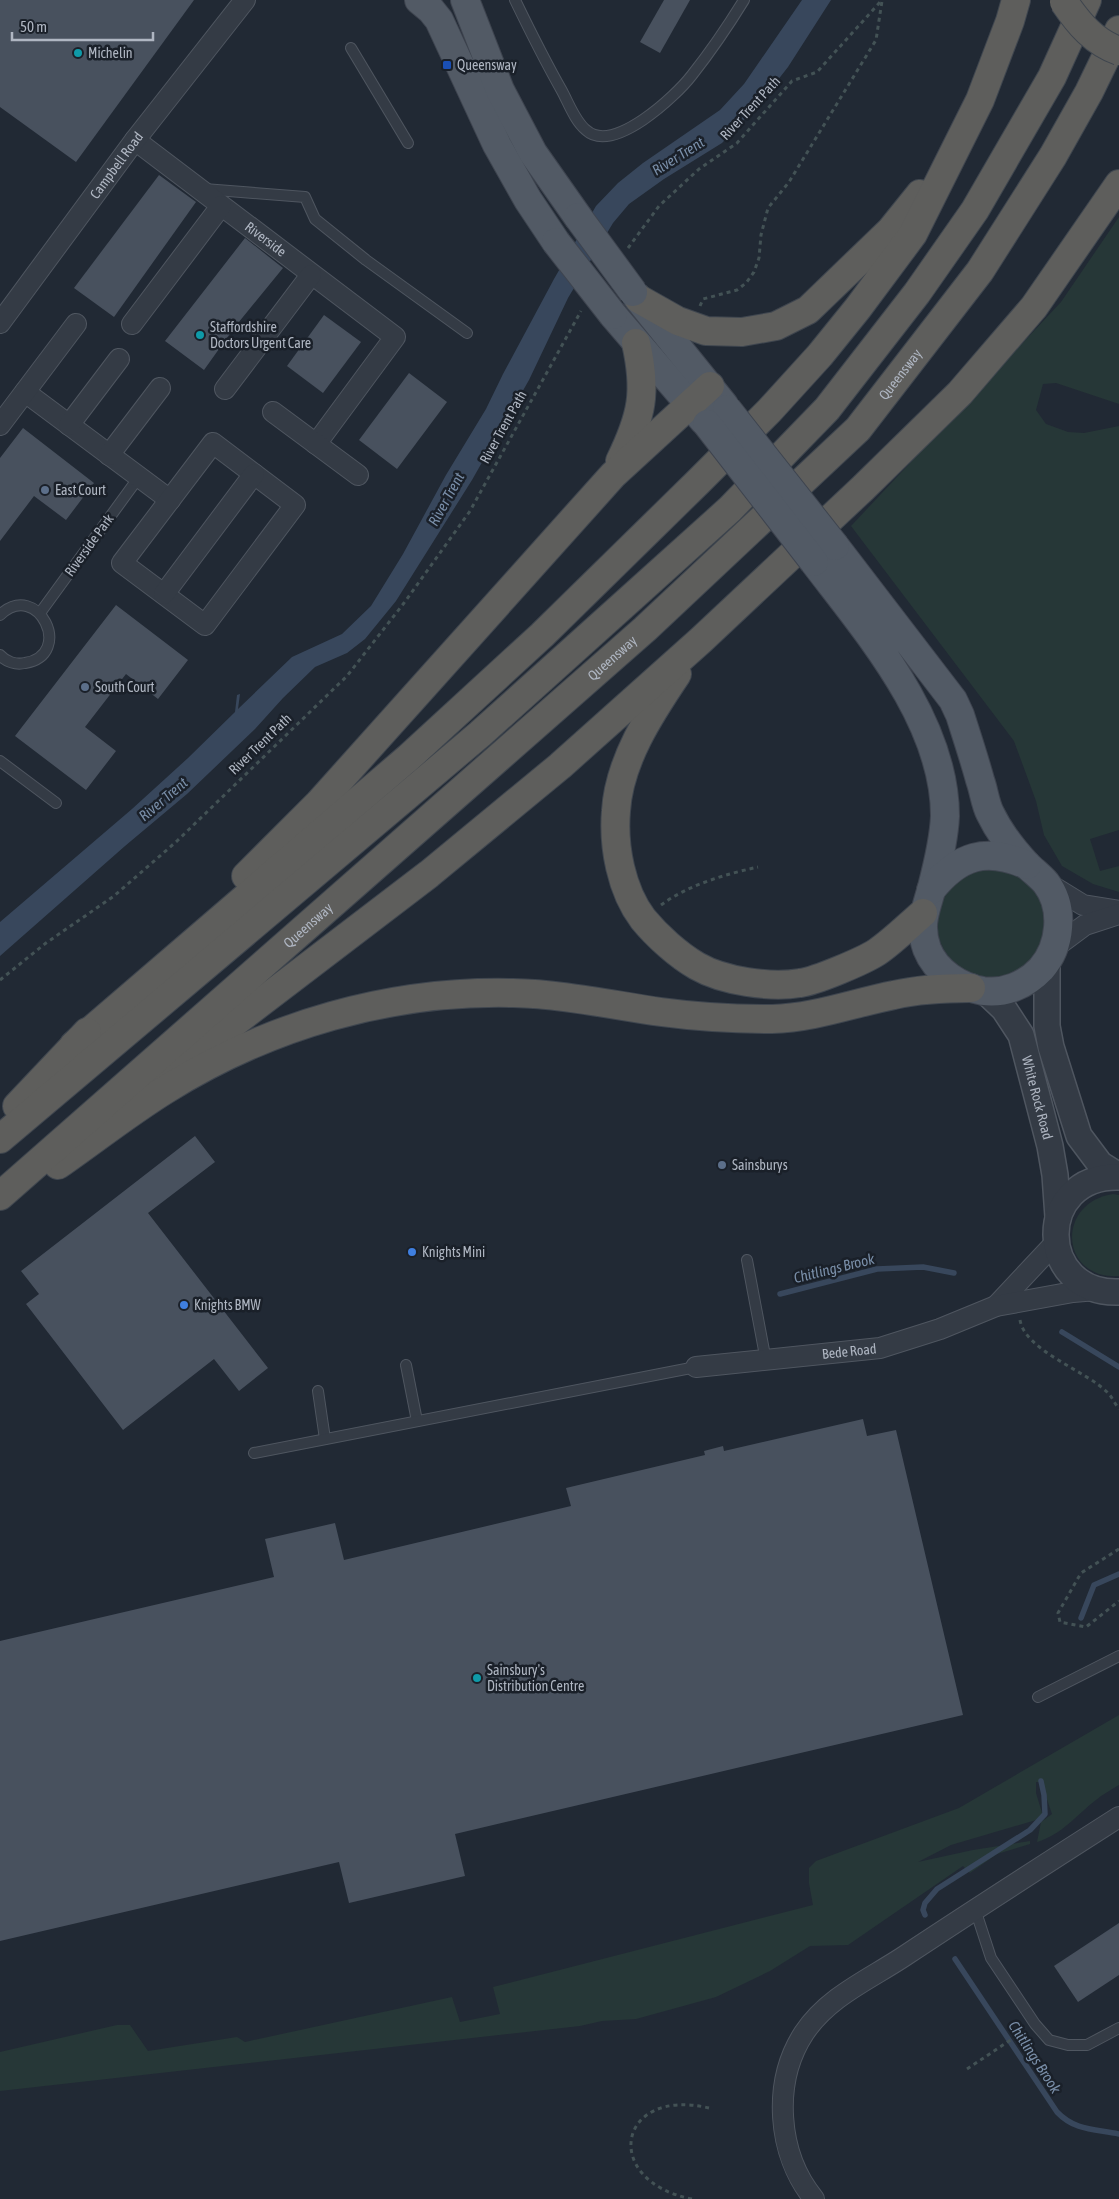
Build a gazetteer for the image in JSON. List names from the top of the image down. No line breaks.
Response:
{"streets":{"highway":["Queensway"],"street":["Campbell Road","Riverside","White Rock Road","Bede Road"],"lane":["Riverside Park"],"path":["River Trent Path"]},"crossings":[["Campbell Road","Riverside"],["White Rock Road","Bede Road"]],"water":["River Trent","Chitlings Brook"],"places":{"other":["Michelin","Staffordshire Doctors Urgent Care","East Court","South Court","Sainsburys","Knights Mini","Knights BMW","Sainsbury's Distribution Centre"],"transit":["Queensway"]},"scale_bar":"50 m"}
